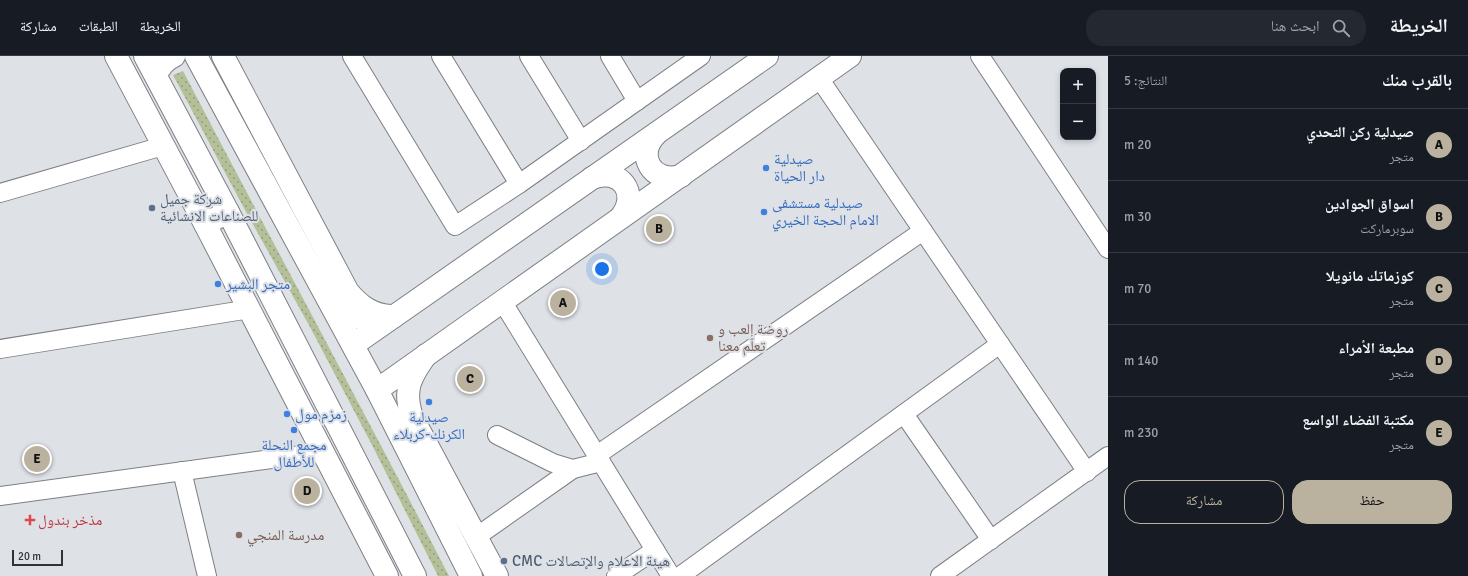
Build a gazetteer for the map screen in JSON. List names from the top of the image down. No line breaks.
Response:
{"places":{"other":["صيدلية دار الحياة","شركة جميل للصناعات الانشائية","صيدلية مستشفى الامام الحجة الخيري","متجر البشير","روضة إلعب و تعلّم معنا","صيدلية الكرنك-كربلاء","زمزم مول","مجمع النحلة للأطفال","مدرسة المنجي","CMC هيئة الاعلام والإتصالات"],"health":["مذخر بندول"]},"scale_bar":"20 m","page":{"header":"الخريطة","search":"ابحث هنا","nav":["الخريطة","الطبقات","مشاركة"],"heading":["بالقرب منك","النتائج: 5"],"map_buttons":["+","−"],"list":[{"mark":"A","name":"صيدلية ركن التحدي","note":"متجر","value":"20 m"},{"mark":"B","name":"اسواق الجوادين","note":"سوبرماركت","value":"30 m"},{"mark":"C","name":"كوزماتك مانويلا","note":"متجر","value":"70 m"},{"mark":"D","name":"مطبعة الأمراء","note":"متجر","value":"140 m"},{"mark":"E","name":"مكتبة الفضاء الواسع","note":"متجر","value":"230 m"}],"pins":["B","A","C","E","D"],"buttons":["حفظ","مشاركة"],"scale":"20 m"}}
